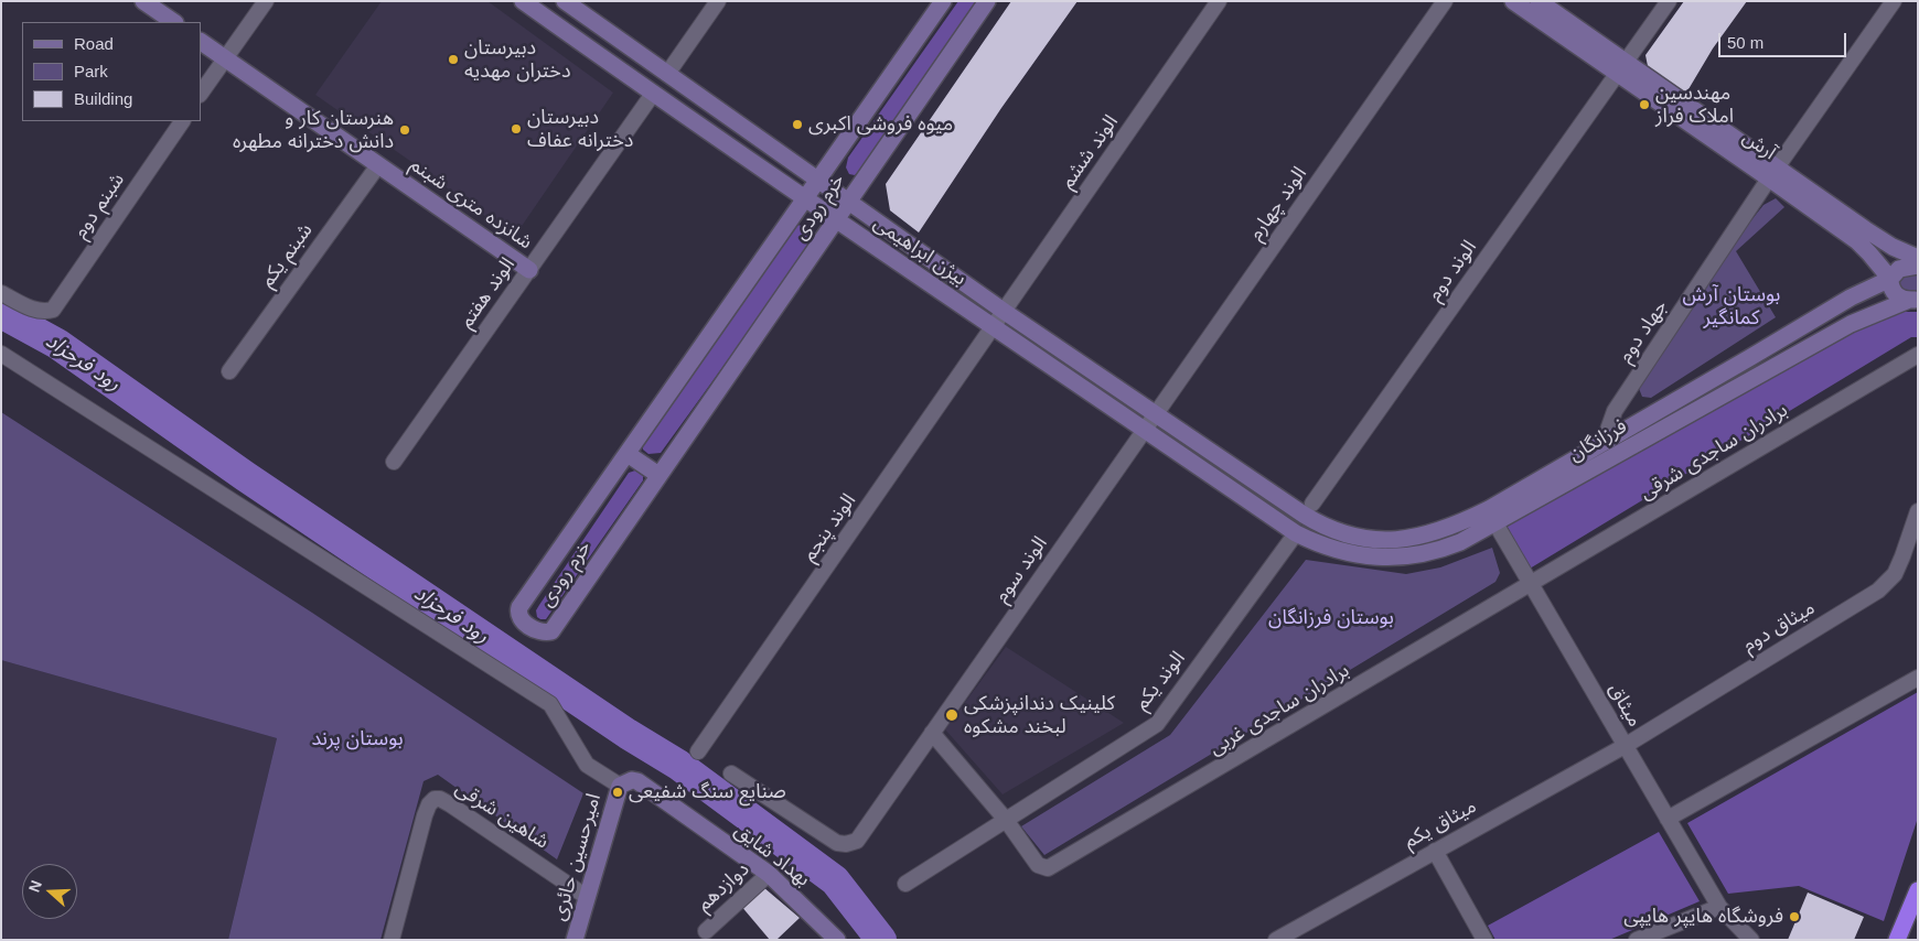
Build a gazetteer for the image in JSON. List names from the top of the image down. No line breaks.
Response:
{"streets":{"street":["آرش","الوند ششم","شانزده متری شبنم","الوند چهارم","شبنم دوم","خرم رودی","بیژن ابراهیمی","شبنم یکم","الوند دوم","الوند هفتم","جهاد دوم","فرزانگان","برادران ساجدی شرقی","الوند پنجم","الوند سوم","میثاق دوم","الوند یکم","میثاق","برادران ساجدی غربی","شاهین شرقی","میثاق یکم","بهداد شایق","امیرحسین حائری","دوازدهم"]},"crossings":[["آرش","الوند دوم"],["آرش","جهاد دوم"],["آرش","فرزانگان"],["الوند ششم","بیژن ابراهیمی"],["الوند ششم","الوند پنجم"],["شانزده متری شبنم","شبنم یکم"],["شانزده متری شبنم","الوند هفتم"],["الوند چهارم","بیژن ابراهیمی"],["الوند چهارم","الوند سوم"],["خرم رودی","بیژن ابراهیمی"],["بیژن ابراهیمی","الوند دوم"],["بیژن ابراهیمی","الوند هفتم"],["بیژن ابراهیمی","فرزانگان"],["بیژن ابراهیمی","الوند پنجم"],["بیژن ابراهیمی","الوند سوم"],["بیژن ابراهیمی","الوند یکم"],["الوند دوم","فرزانگان"],["جهاد دوم","فرزانگان"],["فرزانگان","الوند یکم"],["فرزانگان","میثاق"],["برادران ساجدی شرقی","میثاق"],["برادران ساجدی شرقی","برادران ساجدی غربی"],["میثاق دوم","میثاق"],["میثاق دوم","میثاق یکم"],["الوند یکم","برادران ساجدی غربی"],["میثاق","برادران ساجدی غربی"],["میثاق","میثاق یکم"],["شاهین شرقی","امیرحسین حائری"],["بهداد شایق","امیرحسین حائری"],["بهداد شایق","دوازدهم"]],"water":["رود فرحزاد"],"parks":["بوستان آرش کمانگیر","بوستان فرزانگان","بوستان پرند"],"places":["دبیرستان دختران مهدیه","مهندسین املاک فراز","میوه فروشی اکبری","دبیرستان دخترانه عفاف","هنرستان کار و دانش دخترانه مطهره","کلینیک دندانپزشکی لبخند مشکوه","صنایع سنگ شفیعی","فروشگاه هایپر هایپی"],"legend":["Road","Park","Building"],"scale_bar":"50 m","north":"left"}
